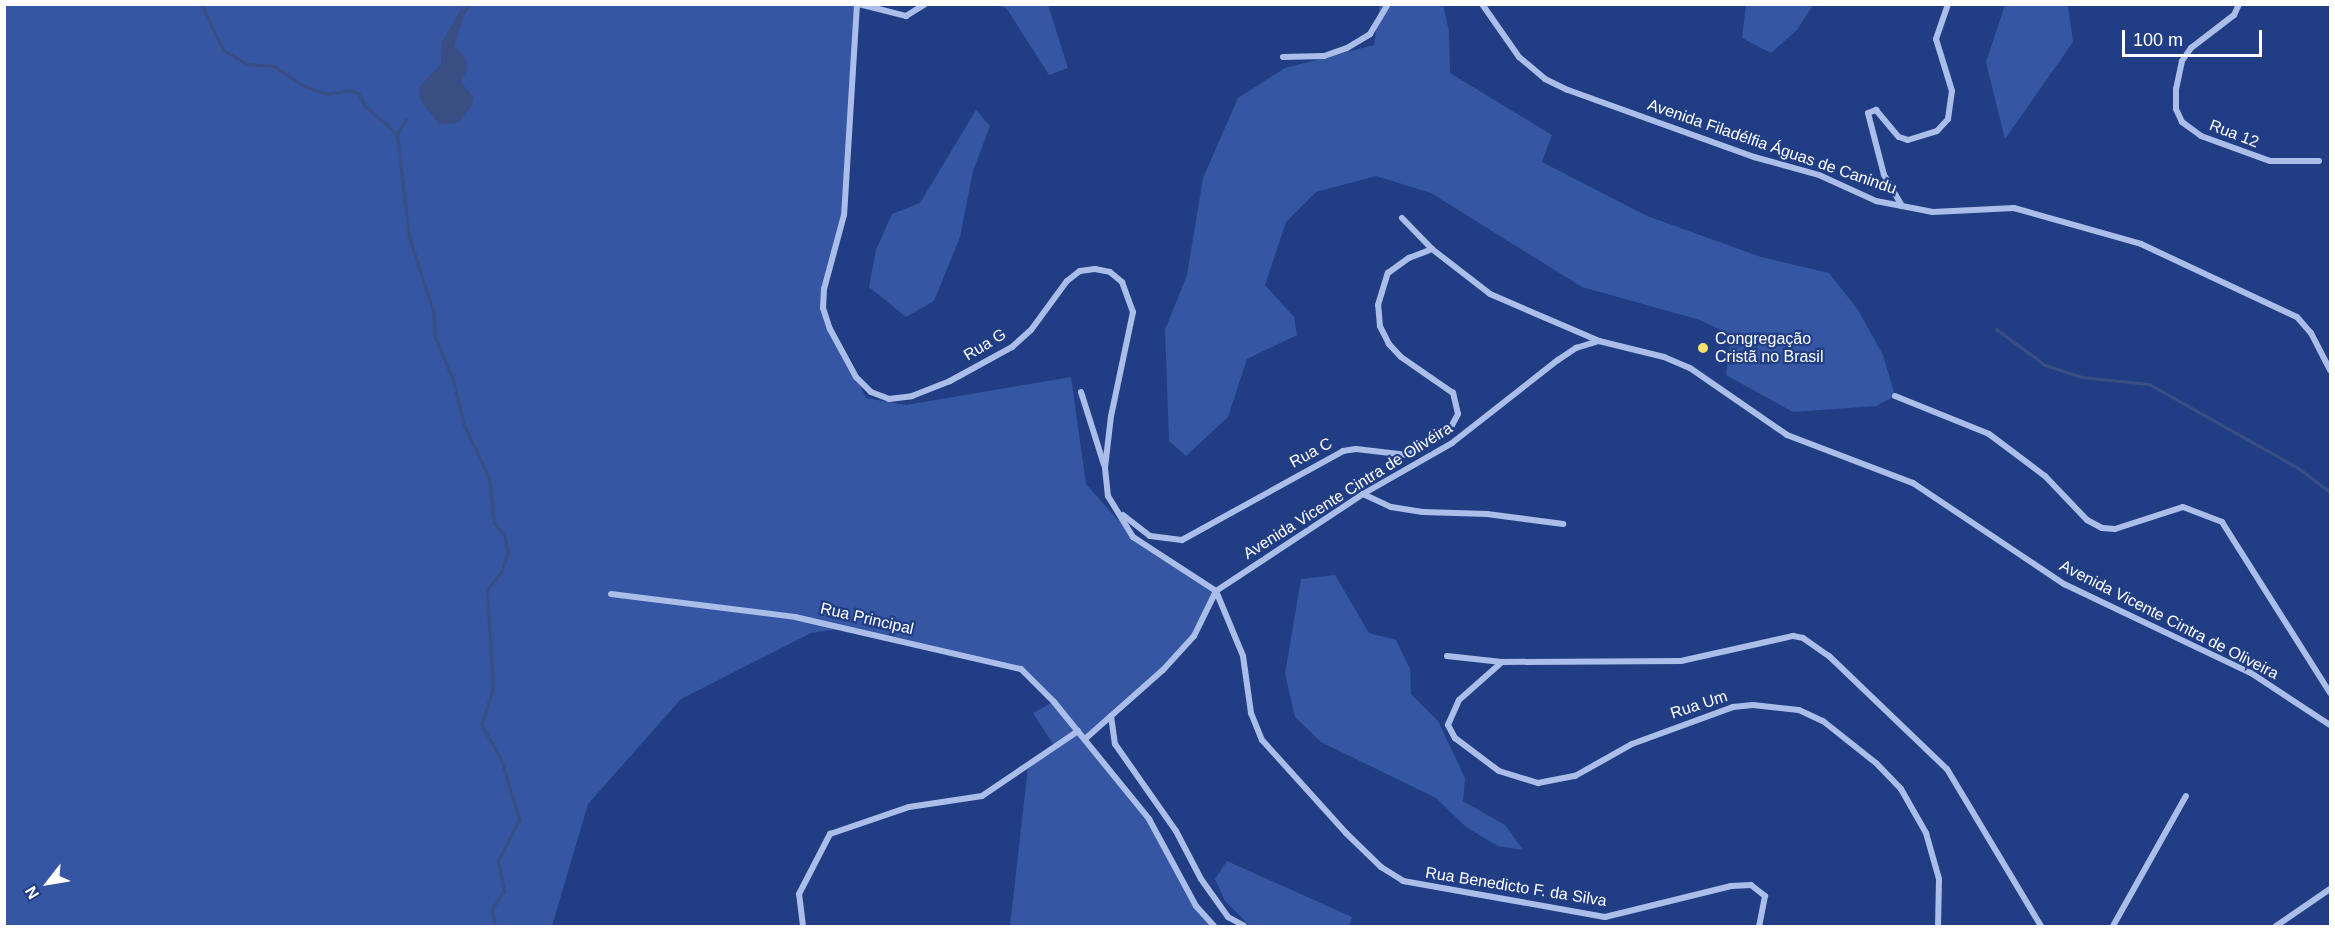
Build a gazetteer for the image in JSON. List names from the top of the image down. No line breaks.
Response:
{"streets":{"street":["Rua 12","Avenida Filadélfia Águas de Canindu","Rua G","Rua C","Avenida Vicente Cintra de Olivéira","Rua Principal","Avenida Vicente Cintra de Oliveira","Rua Um","Rua Benedicto F. da Silva"]},"crossings":[["Rua G","Rua C"],["Rua G","Avenida Vicente Cintra de Olivéira"],["Rua G","Rua Benedicto F. da Silva"],["Rua C","Avenida Vicente Cintra de Oliveira"],["Avenida Vicente Cintra de Olivéira","Avenida Vicente Cintra de Oliveira"],["Avenida Vicente Cintra de Olivéira","Rua Benedicto F. da Silva"]],"places":["Congregação Cristã no Brasil"],"scale_bar":"100 m","north":"bottom left"}
